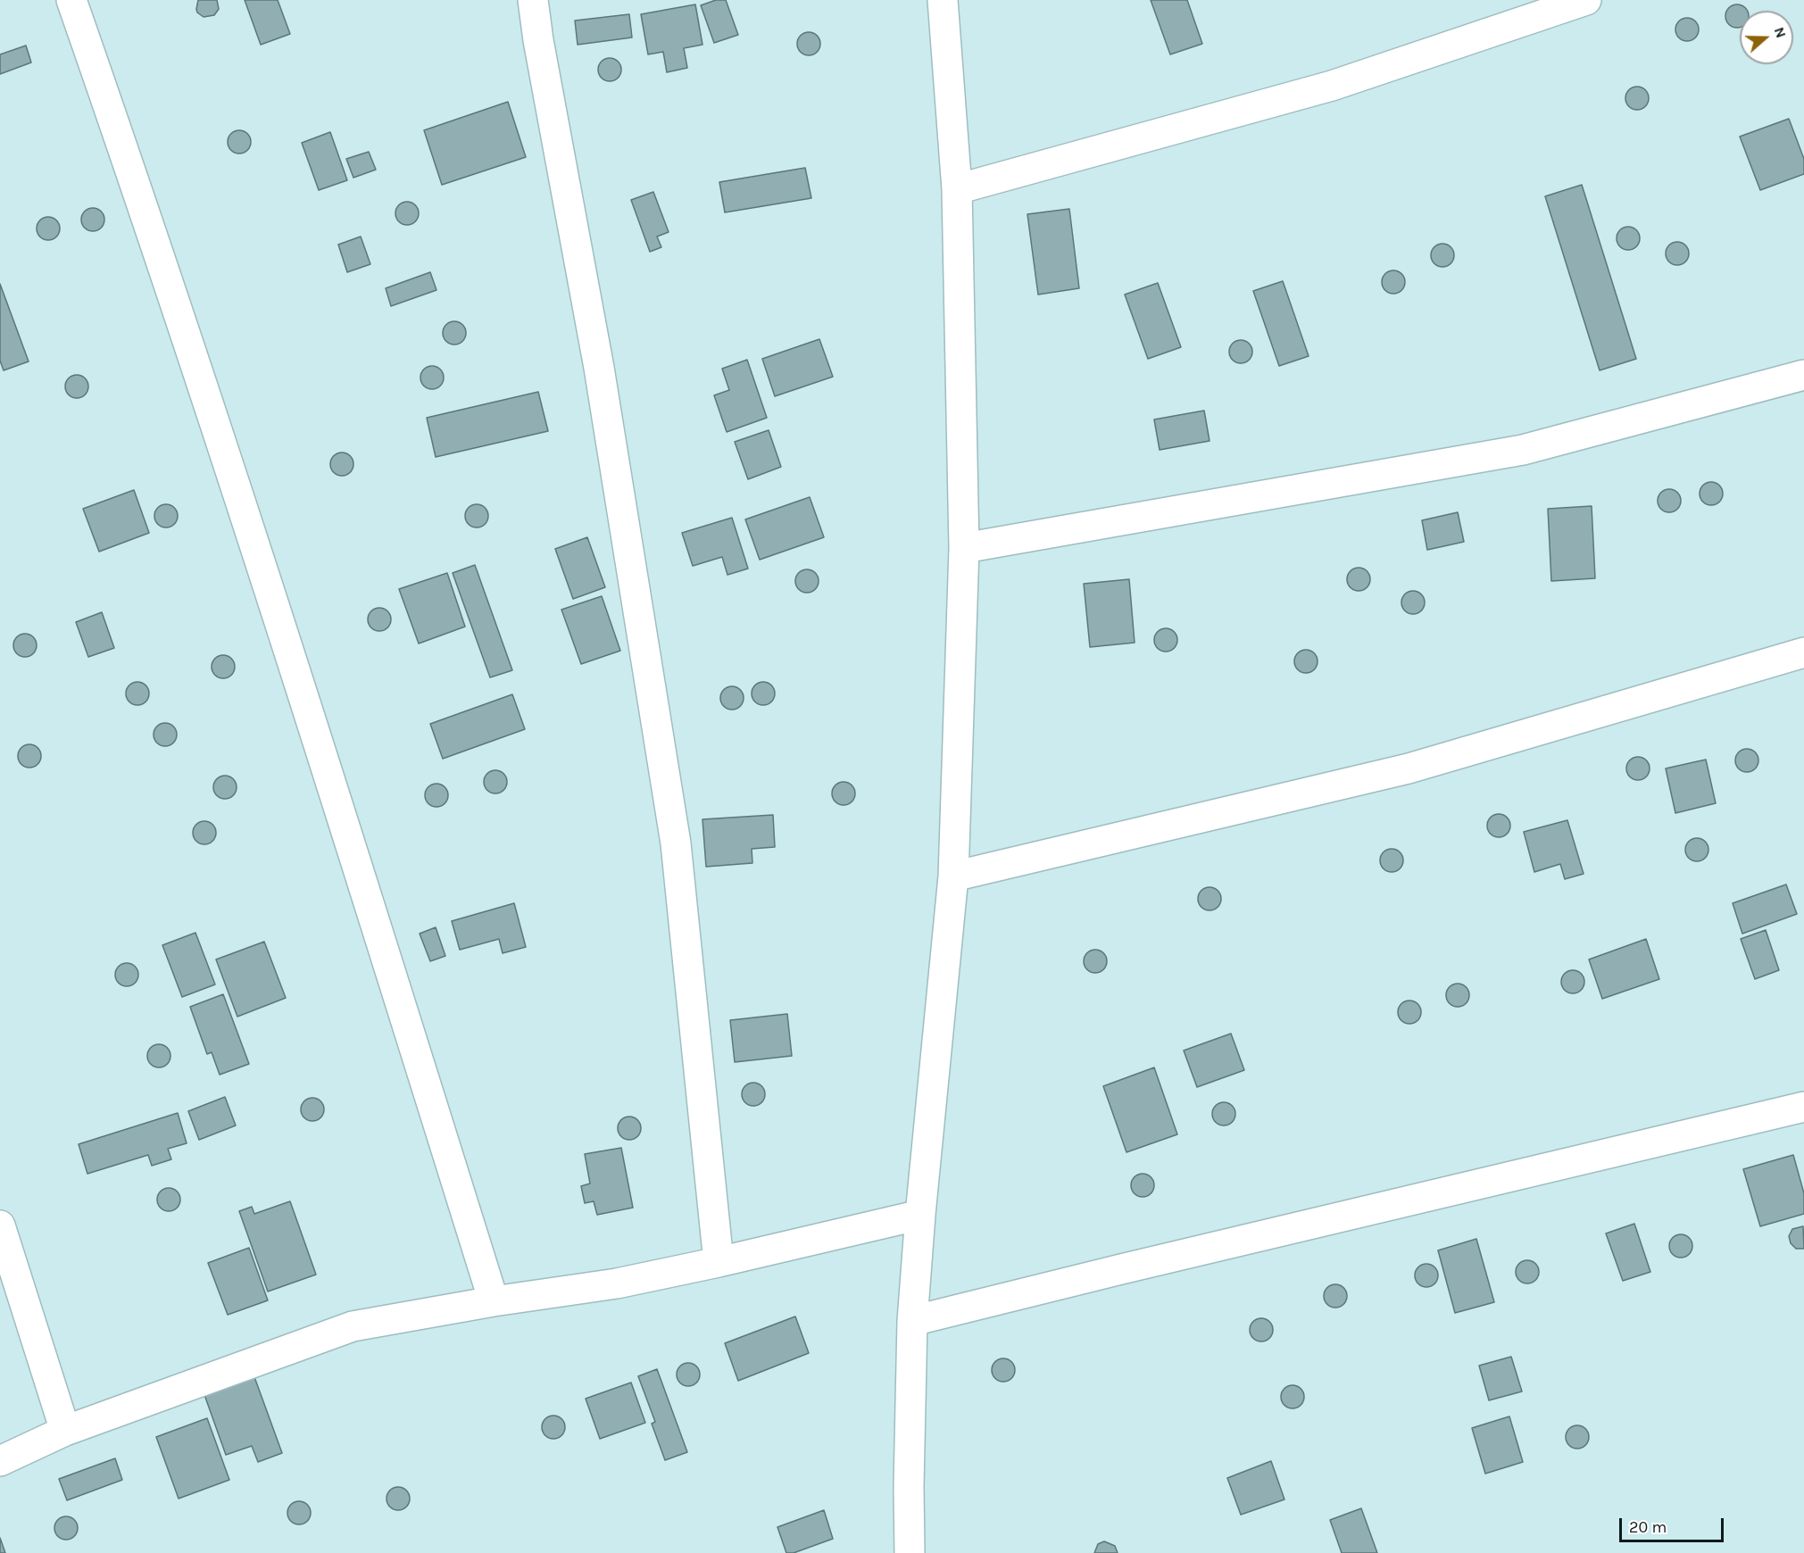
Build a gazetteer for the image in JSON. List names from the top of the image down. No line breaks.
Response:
{"scale_bar":"20 m","north":"right"}
